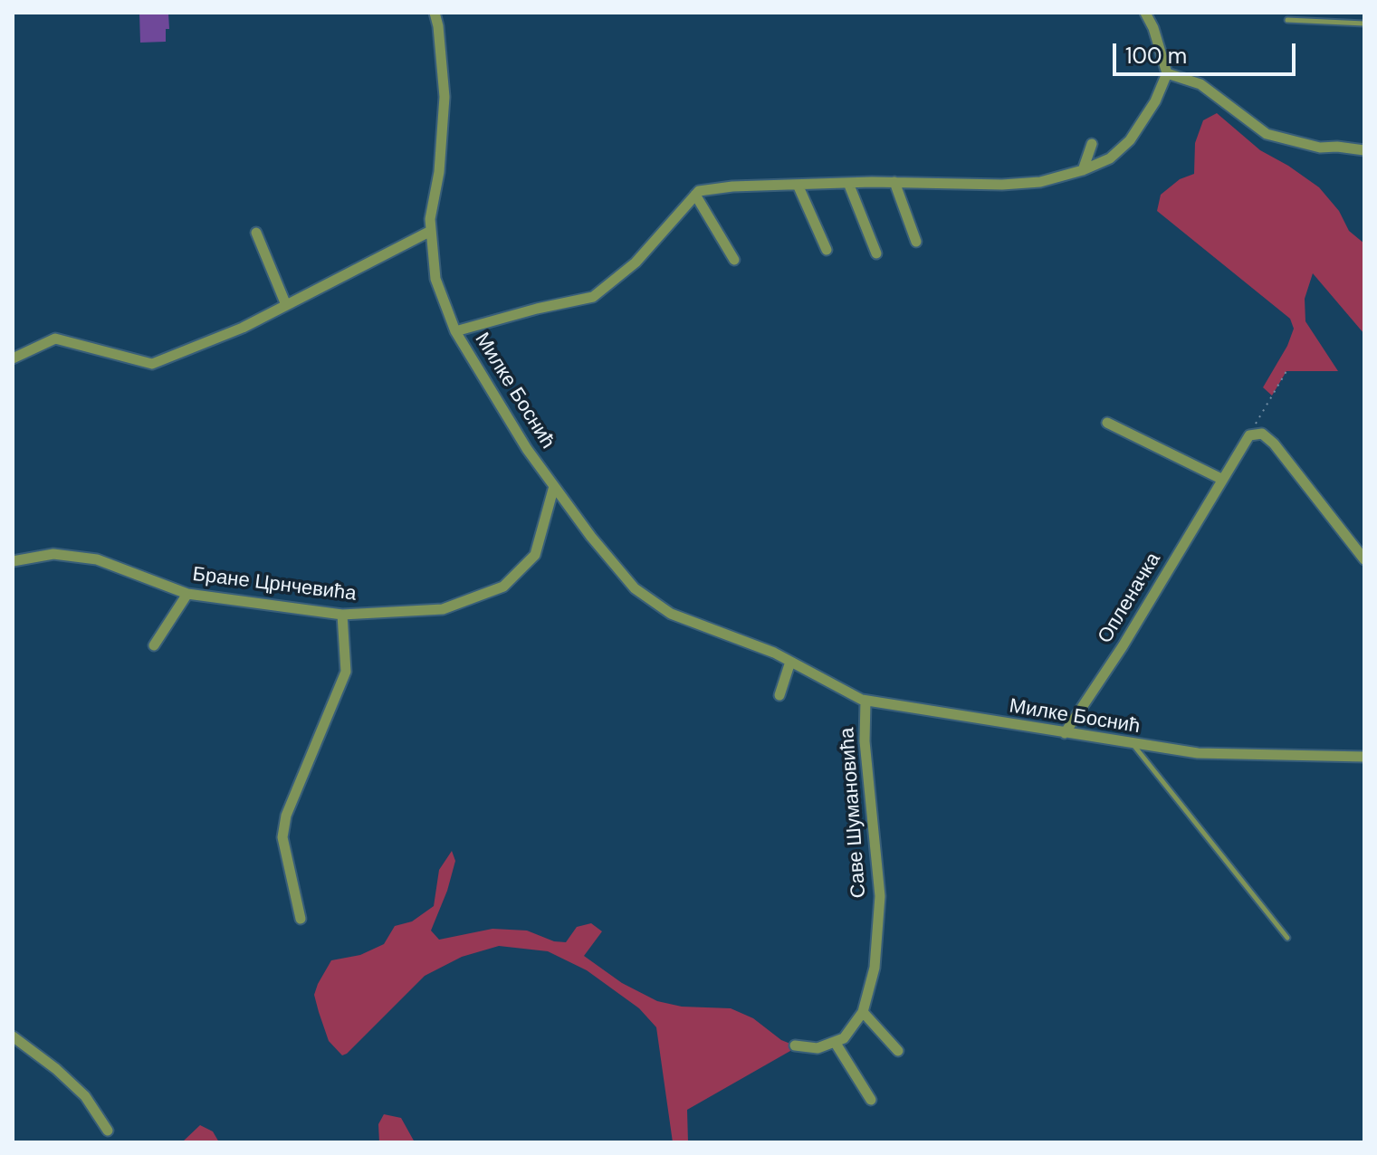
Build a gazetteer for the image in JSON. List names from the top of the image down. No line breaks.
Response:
{"streets":{"street":["Милке Боснић","Бране Црнчевића","Опленачка","Саве Шумановића"]},"crossings":[["Милке Боснић","Бране Црнчевића"],["Милке Боснић","Опленачка"],["Милке Боснић","Саве Шумановића"]],"scale_bar":"100 m"}
